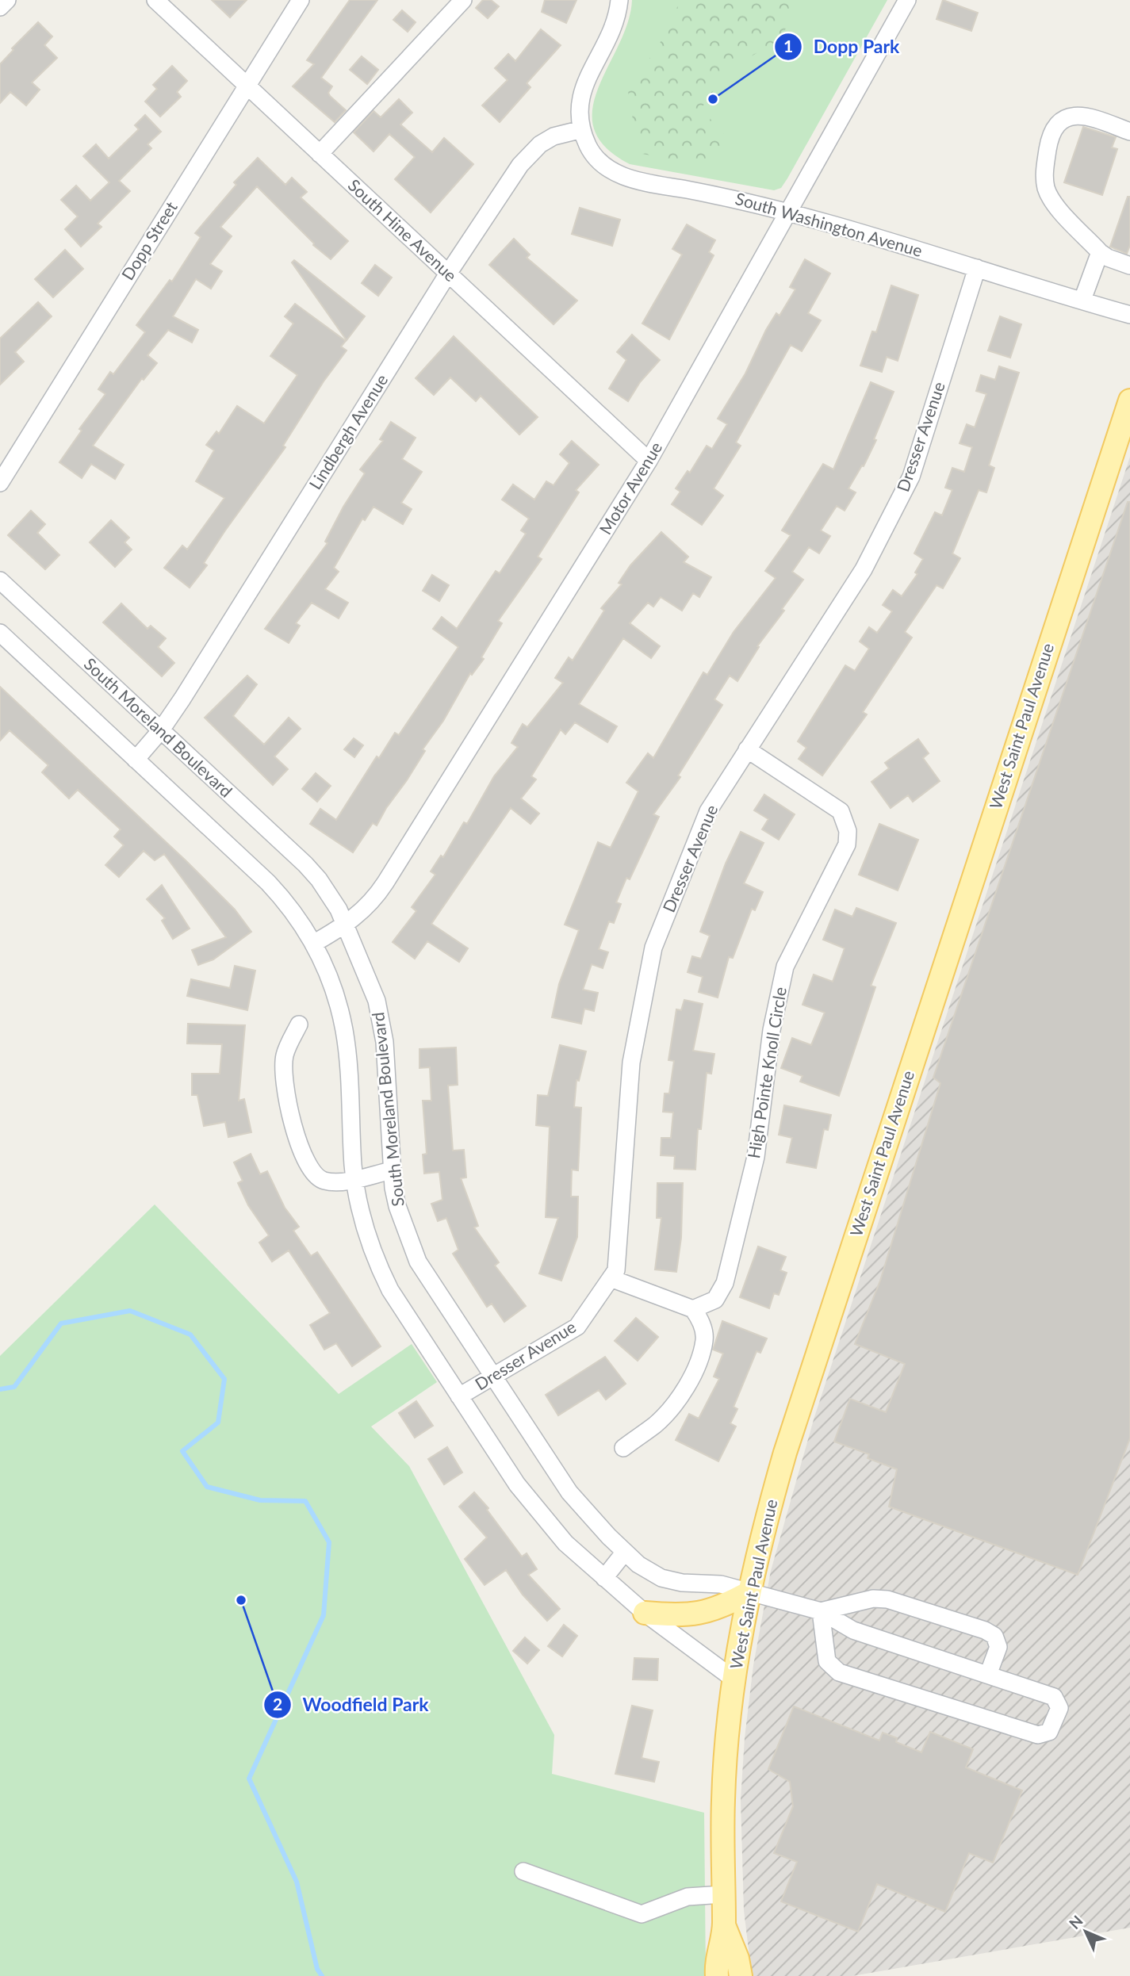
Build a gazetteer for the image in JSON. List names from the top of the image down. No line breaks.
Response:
{"streets":{"main road":["West Saint Paul Avenue"],"street":["South Washington Avenue","South Hine Avenue","Dopp Street","Lindbergh Avenue","Dresser Avenue","Motor Avenue","South Moreland Boulevard","High Pointe Knoll Circle"]},"crossings":[["South Washington Avenue","Lindbergh Avenue"],["South Washington Avenue","Dresser Avenue"],["South Washington Avenue","Motor Avenue"],["South Hine Avenue","Dopp Street"],["South Hine Avenue","Lindbergh Avenue"],["South Hine Avenue","Motor Avenue"],["Lindbergh Avenue","South Moreland Boulevard"],["Dresser Avenue","South Moreland Boulevard"],["Dresser Avenue","High Pointe Knoll Circle"],["Motor Avenue","South Moreland Boulevard"],["West Saint Paul Avenue","South Moreland Boulevard"]],"places":["Dopp Park","Woodfield Park"],"north":"top left"}
